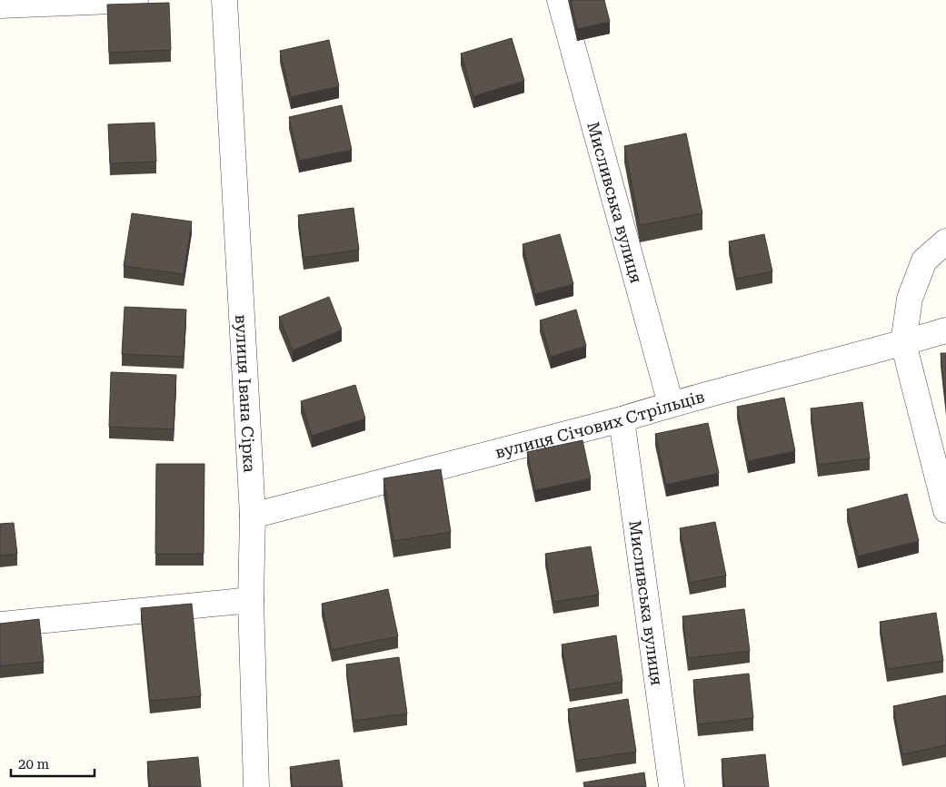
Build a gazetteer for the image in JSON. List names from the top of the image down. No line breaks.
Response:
{"streets":{"street":["Мисливська вулиця","вулиця Івана Сірка","вулиця Січових Стрільців"]},"crossings":[["Мисливська вулиця","вулиця Січових Стрільців"],["вулиця Івана Сірка","вулиця Січових Стрільців"]],"scale_bar":"20 m"}
